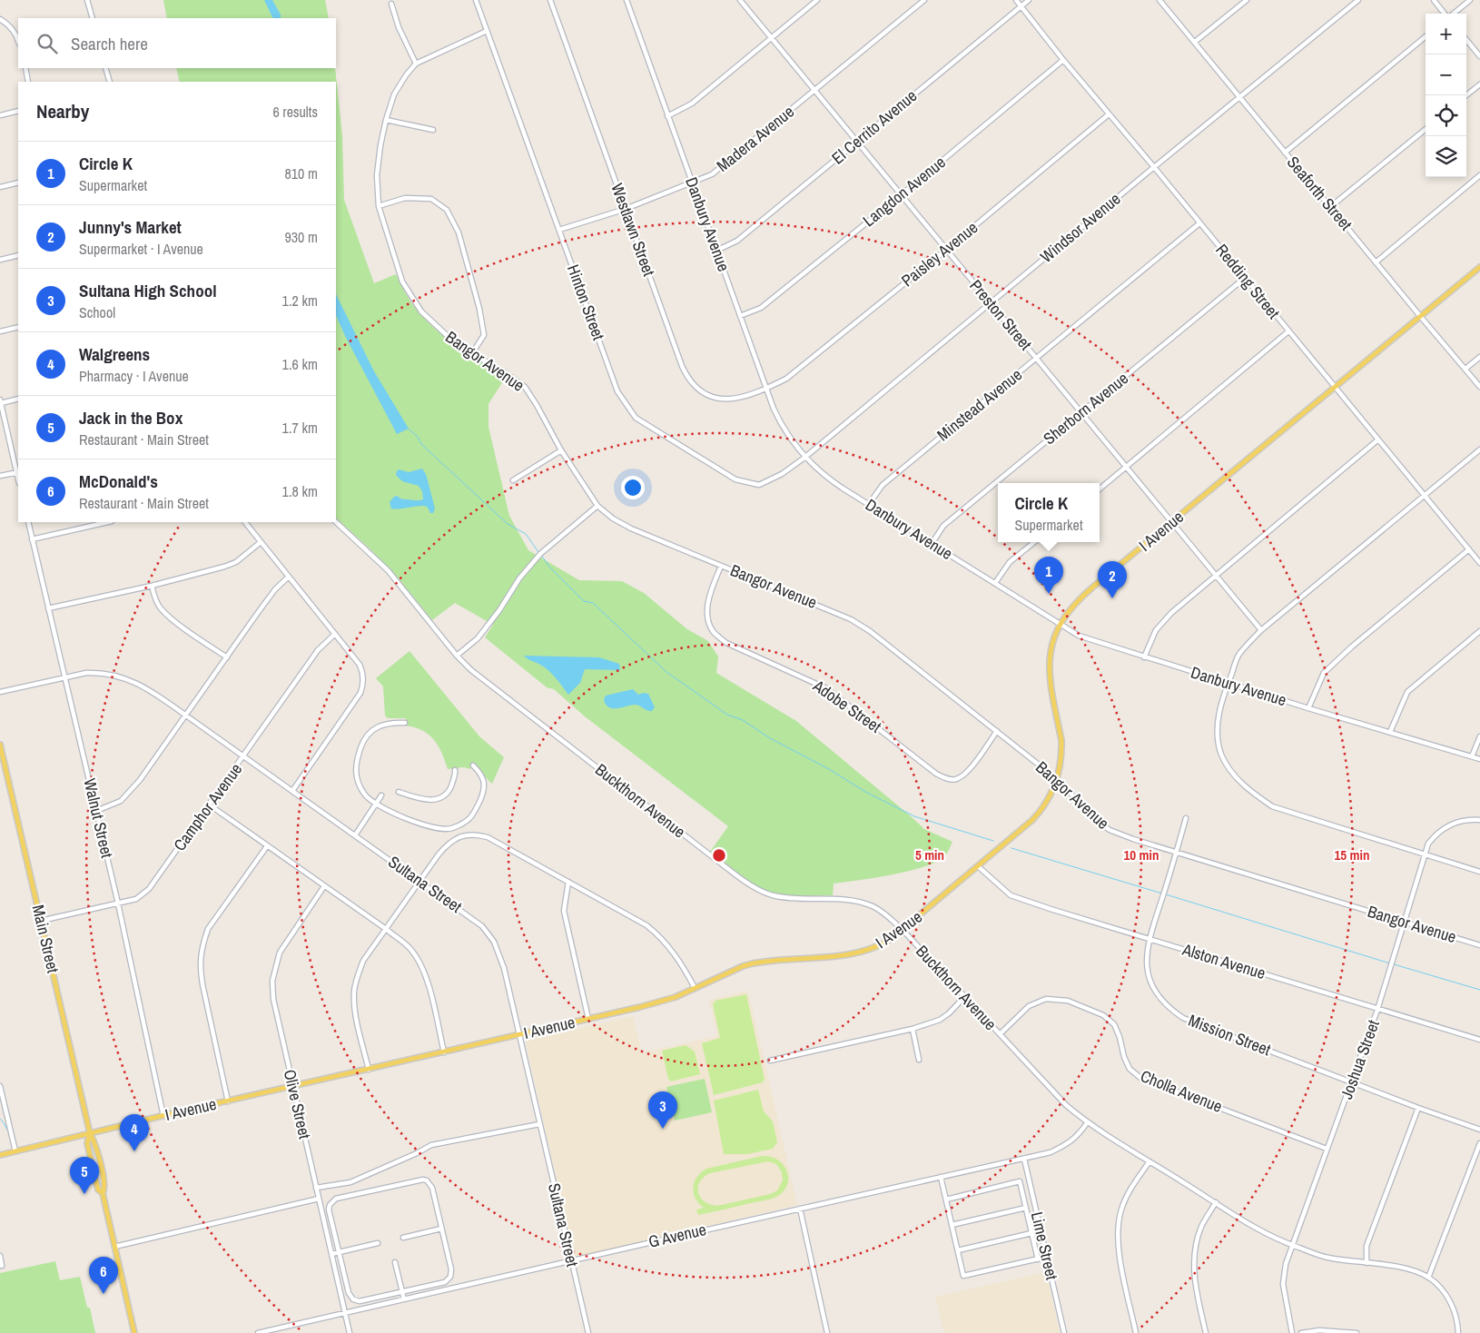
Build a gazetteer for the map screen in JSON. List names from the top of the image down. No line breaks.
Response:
{"streets":{"main road":["I Avenue","Main Street"],"street":["El Cerrito Avenue","Madera Avenue","Langdon Avenue","Seaforth Street","Danbury Avenue","Windsor Avenue","Westlawn Street","Paisley Avenue","Redding Street","Hinton Street","Preston Street","Bangor Avenue","Minstead Avenue","Sherborn Avenue","Adobe Street","Buckthorn Avenue","Camphor Avenue","Walnut Street","Sultana Street","Alston Avenue","Mission Street","Joshua Street","Cholla Avenue","Olive Street","G Avenue","Lime Street"]},"crossings":[["El Cerrito Avenue","Danbury Avenue"],["El Cerrito Avenue","Redding Street"],["El Cerrito Avenue","Preston Street"],["Madera Avenue","Danbury Avenue"],["Madera Avenue","Westlawn Street"],["Madera Avenue","Hinton Street"],["Madera Avenue","Preston Street"],["Langdon Avenue","Danbury Avenue"],["Langdon Avenue","Redding Street"],["Langdon Avenue","Preston Street"],["Seaforth Street","Windsor Avenue"],["Seaforth Street","I Avenue"],["Danbury Avenue","Windsor Avenue"],["Danbury Avenue","Westlawn Street"],["Danbury Avenue","Paisley Avenue"],["Danbury Avenue","Hinton Street"],["Danbury Avenue","Minstead Avenue"],["Danbury Avenue","Sherborn Avenue"],["Danbury Avenue","I Avenue"],["Windsor Avenue","Redding Street"],["Windsor Avenue","Hinton Street"],["Windsor Avenue","Preston Street"],["Westlawn Street","Paisley Avenue"],["Paisley Avenue","Redding Street"],["Paisley Avenue","Preston Street"],["Redding Street","Minstead Avenue"],["Redding Street","Sherborn Avenue"],["Redding Street","I Avenue"],["Hinton Street","Bangor Avenue"],["Preston Street","Minstead Avenue"],["Preston Street","Sherborn Avenue"],["Preston Street","I Avenue"],["Bangor Avenue","I Avenue"],["Bangor Avenue","Adobe Street"],["Bangor Avenue","Mission Street"],["Bangor Avenue","Joshua Street"],["I Avenue","Buckthorn Avenue"],["I Avenue","Walnut Street"],["I Avenue","Sultana Street"],["I Avenue","Main Street"],["I Avenue","Alston Avenue"],["I Avenue","Olive Street"],["Buckthorn Avenue","Joshua Street"],["Buckthorn Avenue","Cholla Avenue"],["Buckthorn Avenue","G Avenue"],["Camphor Avenue","Walnut Street"],["Camphor Avenue","Sultana Street"],["Camphor Avenue","Main Street"],["Walnut Street","Sultana Street"],["Sultana Street","G Avenue"],["Alston Avenue","Mission Street"],["Alston Avenue","Joshua Street"],["Mission Street","Joshua Street"],["Joshua Street","Cholla Avenue"],["Olive Street","G Avenue"],["G Avenue","Lime Street"]],"page":{"map_buttons":["+","−"],"search":"Search here","heading":["Nearby","6 results"],"list":[{"mark":"1","name":"Circle K","note":"Supermarket","value":"810 m"},{"mark":"2","name":"Junny's Market","note":"Supermarket · I Avenue","value":"930 m"},{"mark":"3","name":"Sultana High School","note":"School","value":"1.2 km"},{"mark":"4","name":"Walgreens","note":"Pharmacy · I Avenue","value":"1.6 km"},{"mark":"5","name":"Jack in the Box","note":"Restaurant · Main Street","value":"1.7 km"},{"mark":"6","name":"McDonald's","note":"Restaurant · Main Street","value":"1.8 km"}],"popup":["Circle K","Supermarket"],"pins":["1","2","3","4","5","6"]},"rings":["5 min","10 min","15 min"]}
